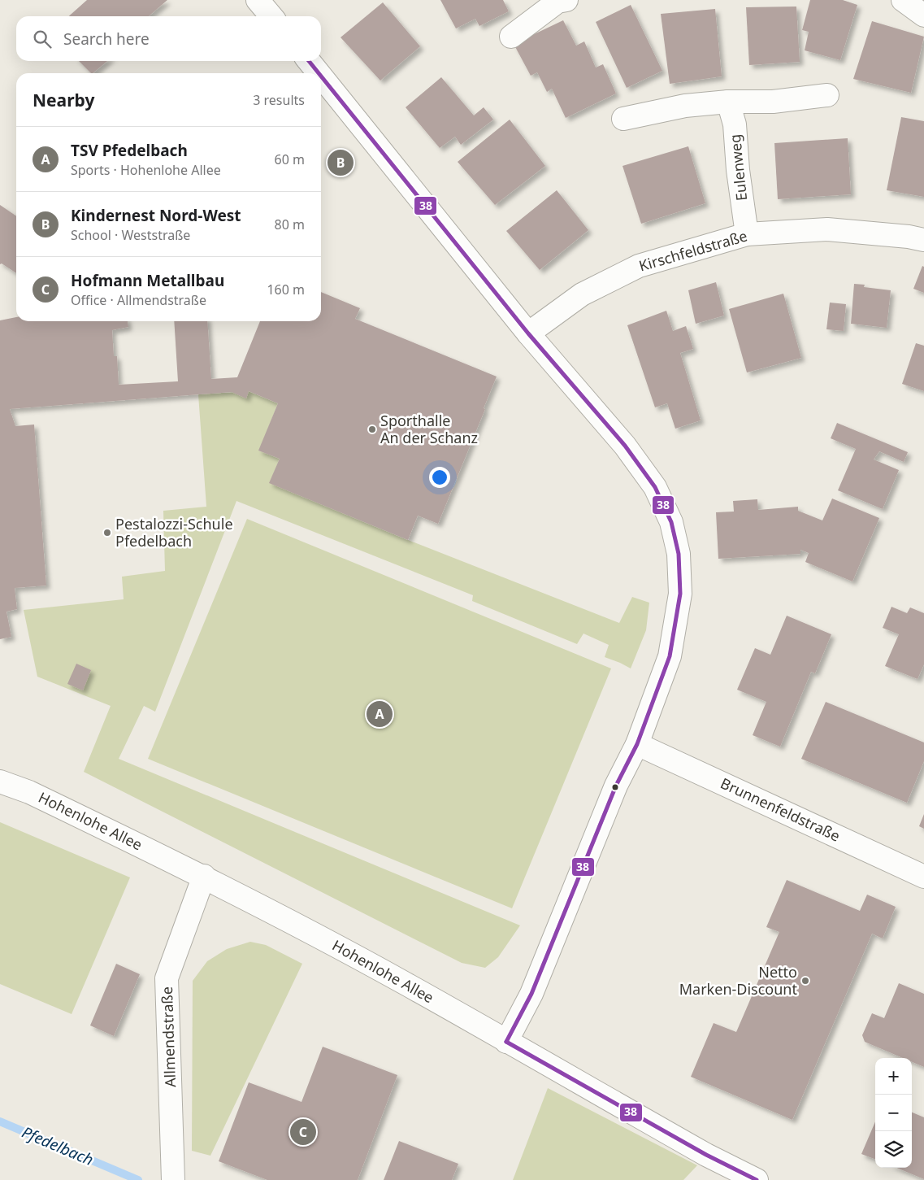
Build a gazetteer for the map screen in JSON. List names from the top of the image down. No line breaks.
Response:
{"streets":{"street":["Eulenweg","Kirschfeldstraße","Brunnenfeldstraße","Hohenlohe Allee","Allmendstraße"]},"crossings":[["Eulenweg","Kirschfeldstraße"],["Hohenlohe Allee","Allmendstraße"]],"water":["Pfedelbach"],"places":["Sporthalle An der Schanz","Pestalozzi-Schule Pfedelbach","Netto Marken-Discount"],"lines":["transit line 38"],"page":{"search":"Search here","heading":["Nearby","3 results"],"list":[{"mark":"A","name":"TSV Pfedelbach","note":"Sports · Hohenlohe Allee","value":"60 m"},{"mark":"B","name":"Kindernest Nord-West","note":"School · Weststraße","value":"80 m"},{"mark":"C","name":"Hofmann Metallbau","note":"Office · Allmendstraße","value":"160 m"}],"pins":["B","A","C"],"map_buttons":["+","−"]}}
